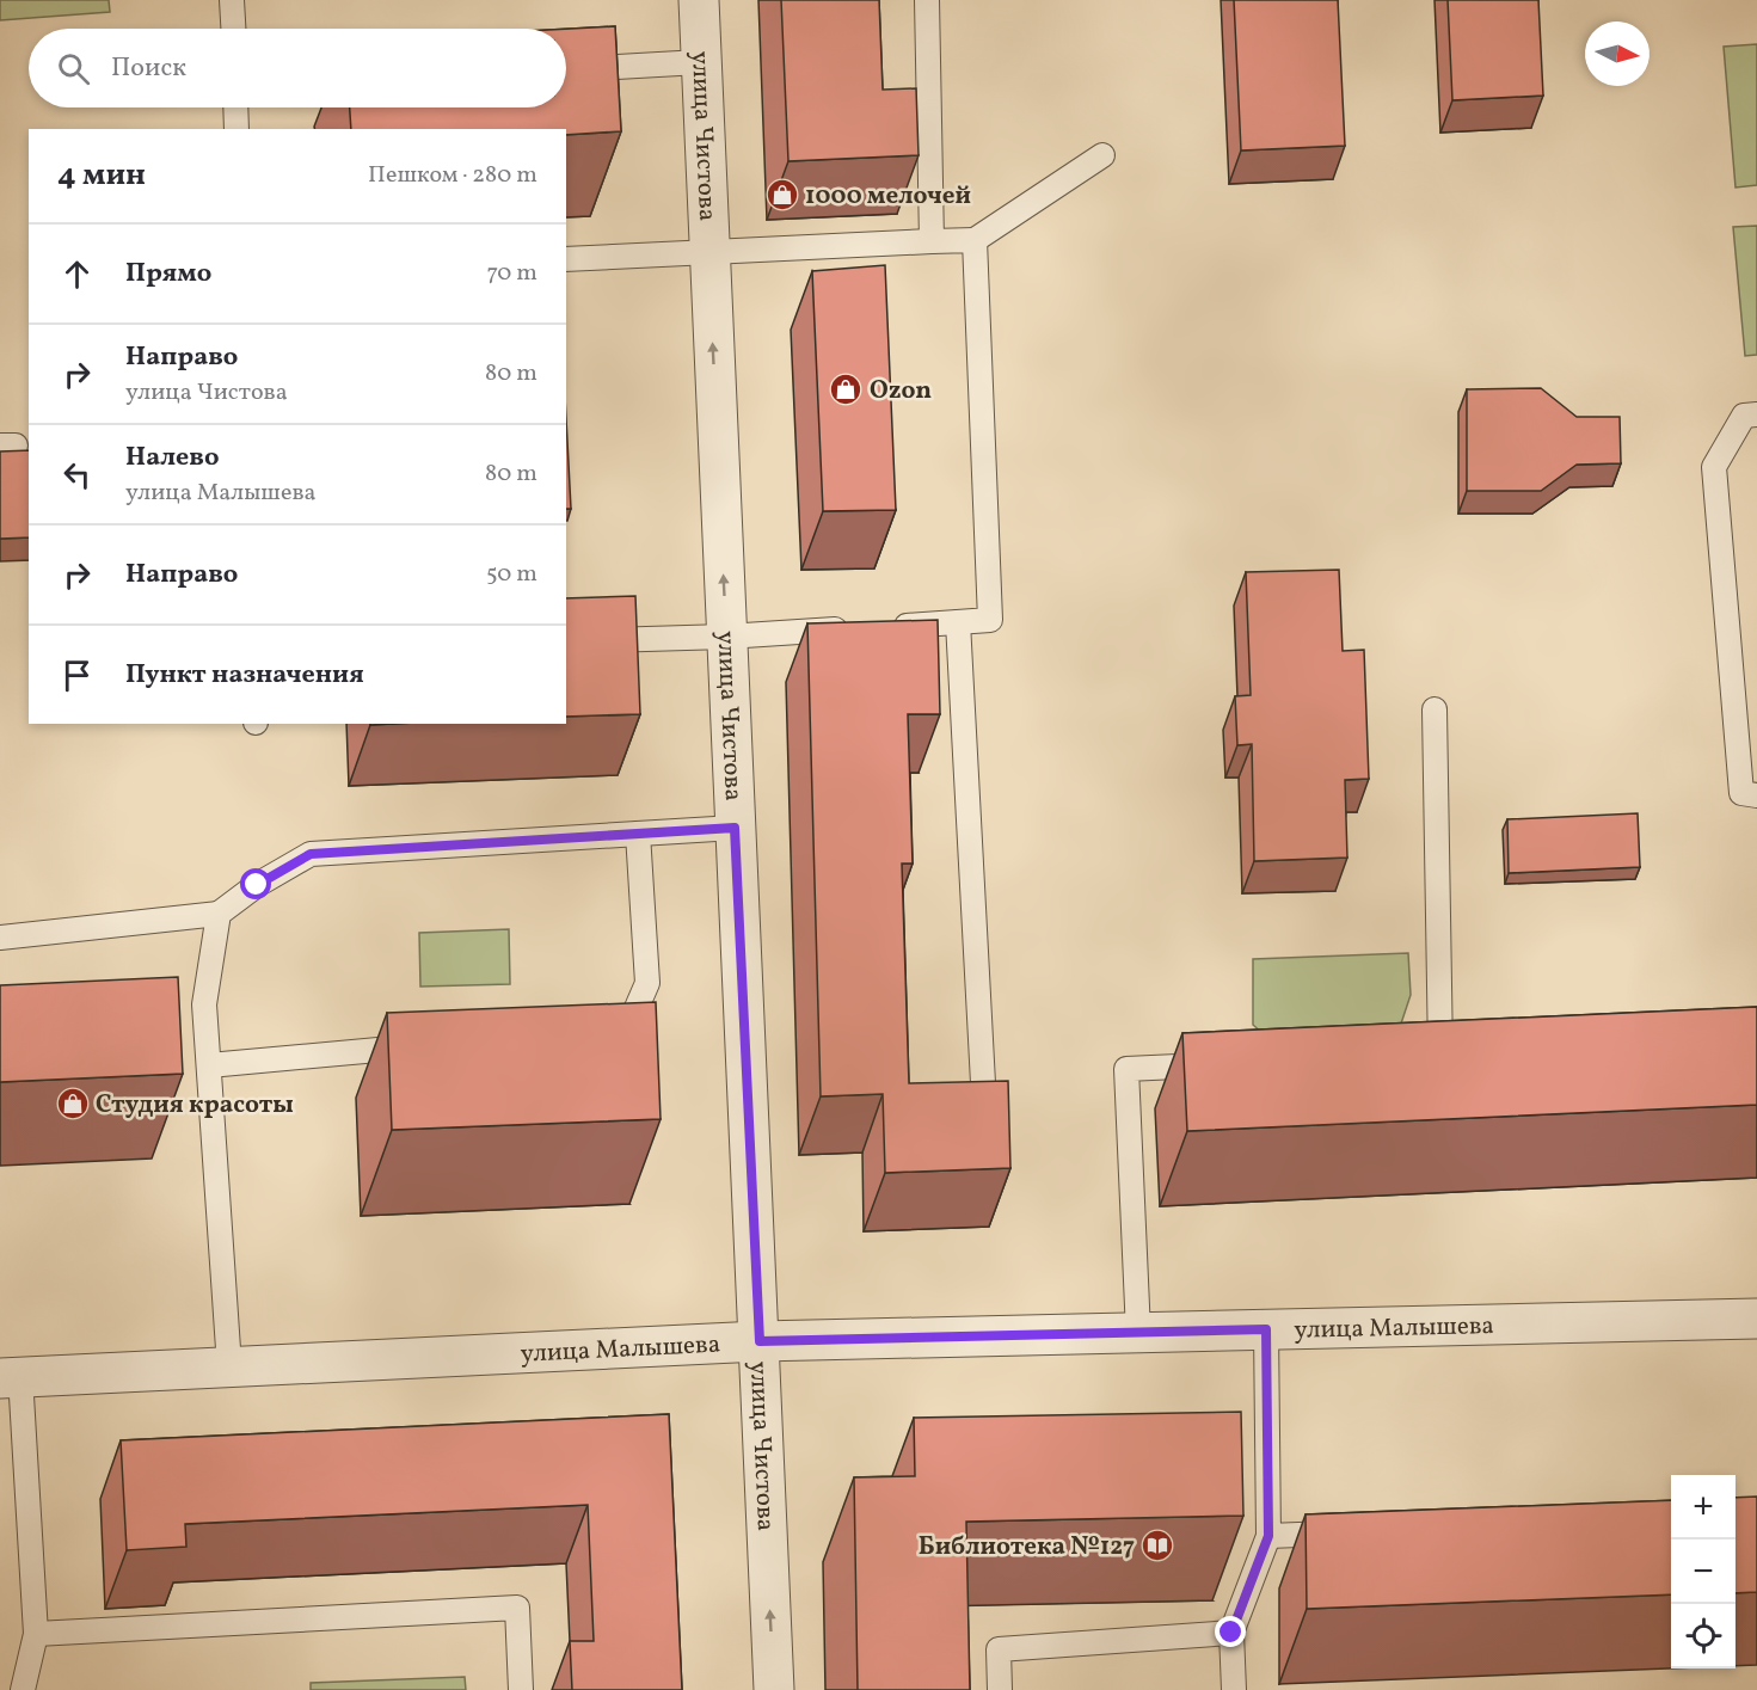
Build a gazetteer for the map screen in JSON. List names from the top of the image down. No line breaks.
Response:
{"streets":{"street":["улица Чистова","улица Малышева"]},"crossings":[["улица Чистова","улица Малышева"]],"one_way":["улица Чистова"],"places":{"shop":["1000 мелочей","Ozon","Студия красоты"],"library":["Библиотека №127"]},"north":"right","page":{"search":"Поиск","heading":["4 мин","Пешком · 280 m"],"list":[["Прямо","70 m"],["Направо","улица Чистова","80 m"],["Налево","улица Малышева","80 m"],["Направо","50 m"],"Пункт назначения"],"map_buttons":["+","−"]}}
